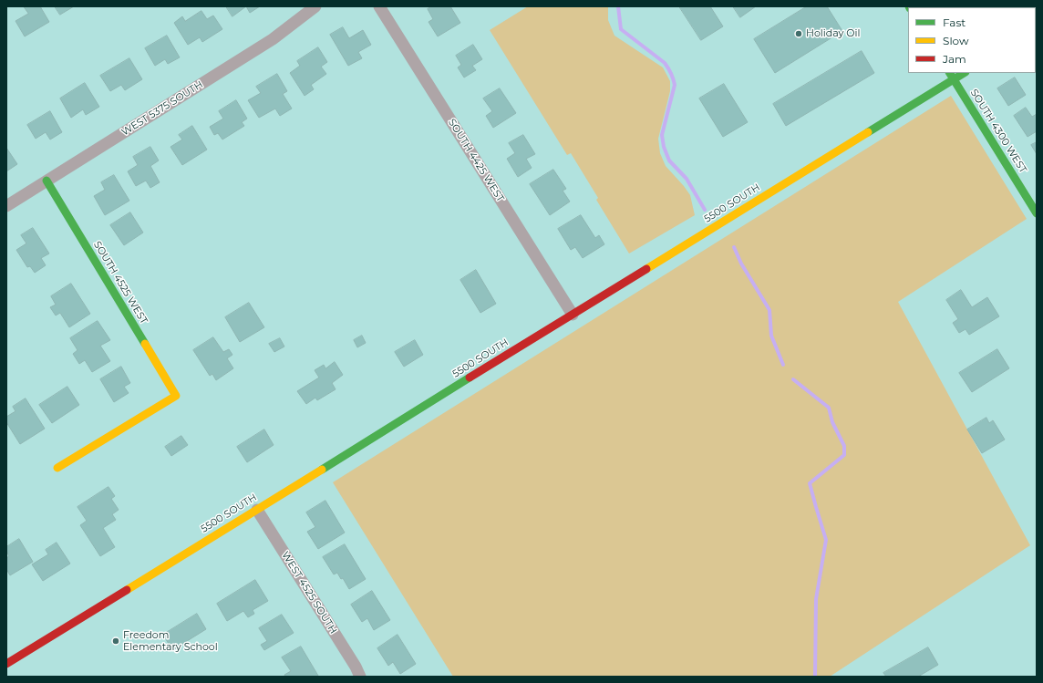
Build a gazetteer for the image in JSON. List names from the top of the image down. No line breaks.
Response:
{"streets":{"main road":["SOUTH 4300 WEST","5500 SOUTH","SOUTH 4525 WEST"],"street":["WEST 5375 SOUTH","SOUTH 4425 WEST","WEST 4525 SOUTH"]},"crossings":[["WEST 5375 SOUTH","SOUTH 4525 WEST"],["SOUTH 4300 WEST","5500 SOUTH"],["SOUTH 4425 WEST","5500 SOUTH"],["5500 SOUTH","WEST 4525 SOUTH"]],"places":["Holiday Oil","Freedom Elementary School"],"legend":["Fast","Slow","Jam"]}
